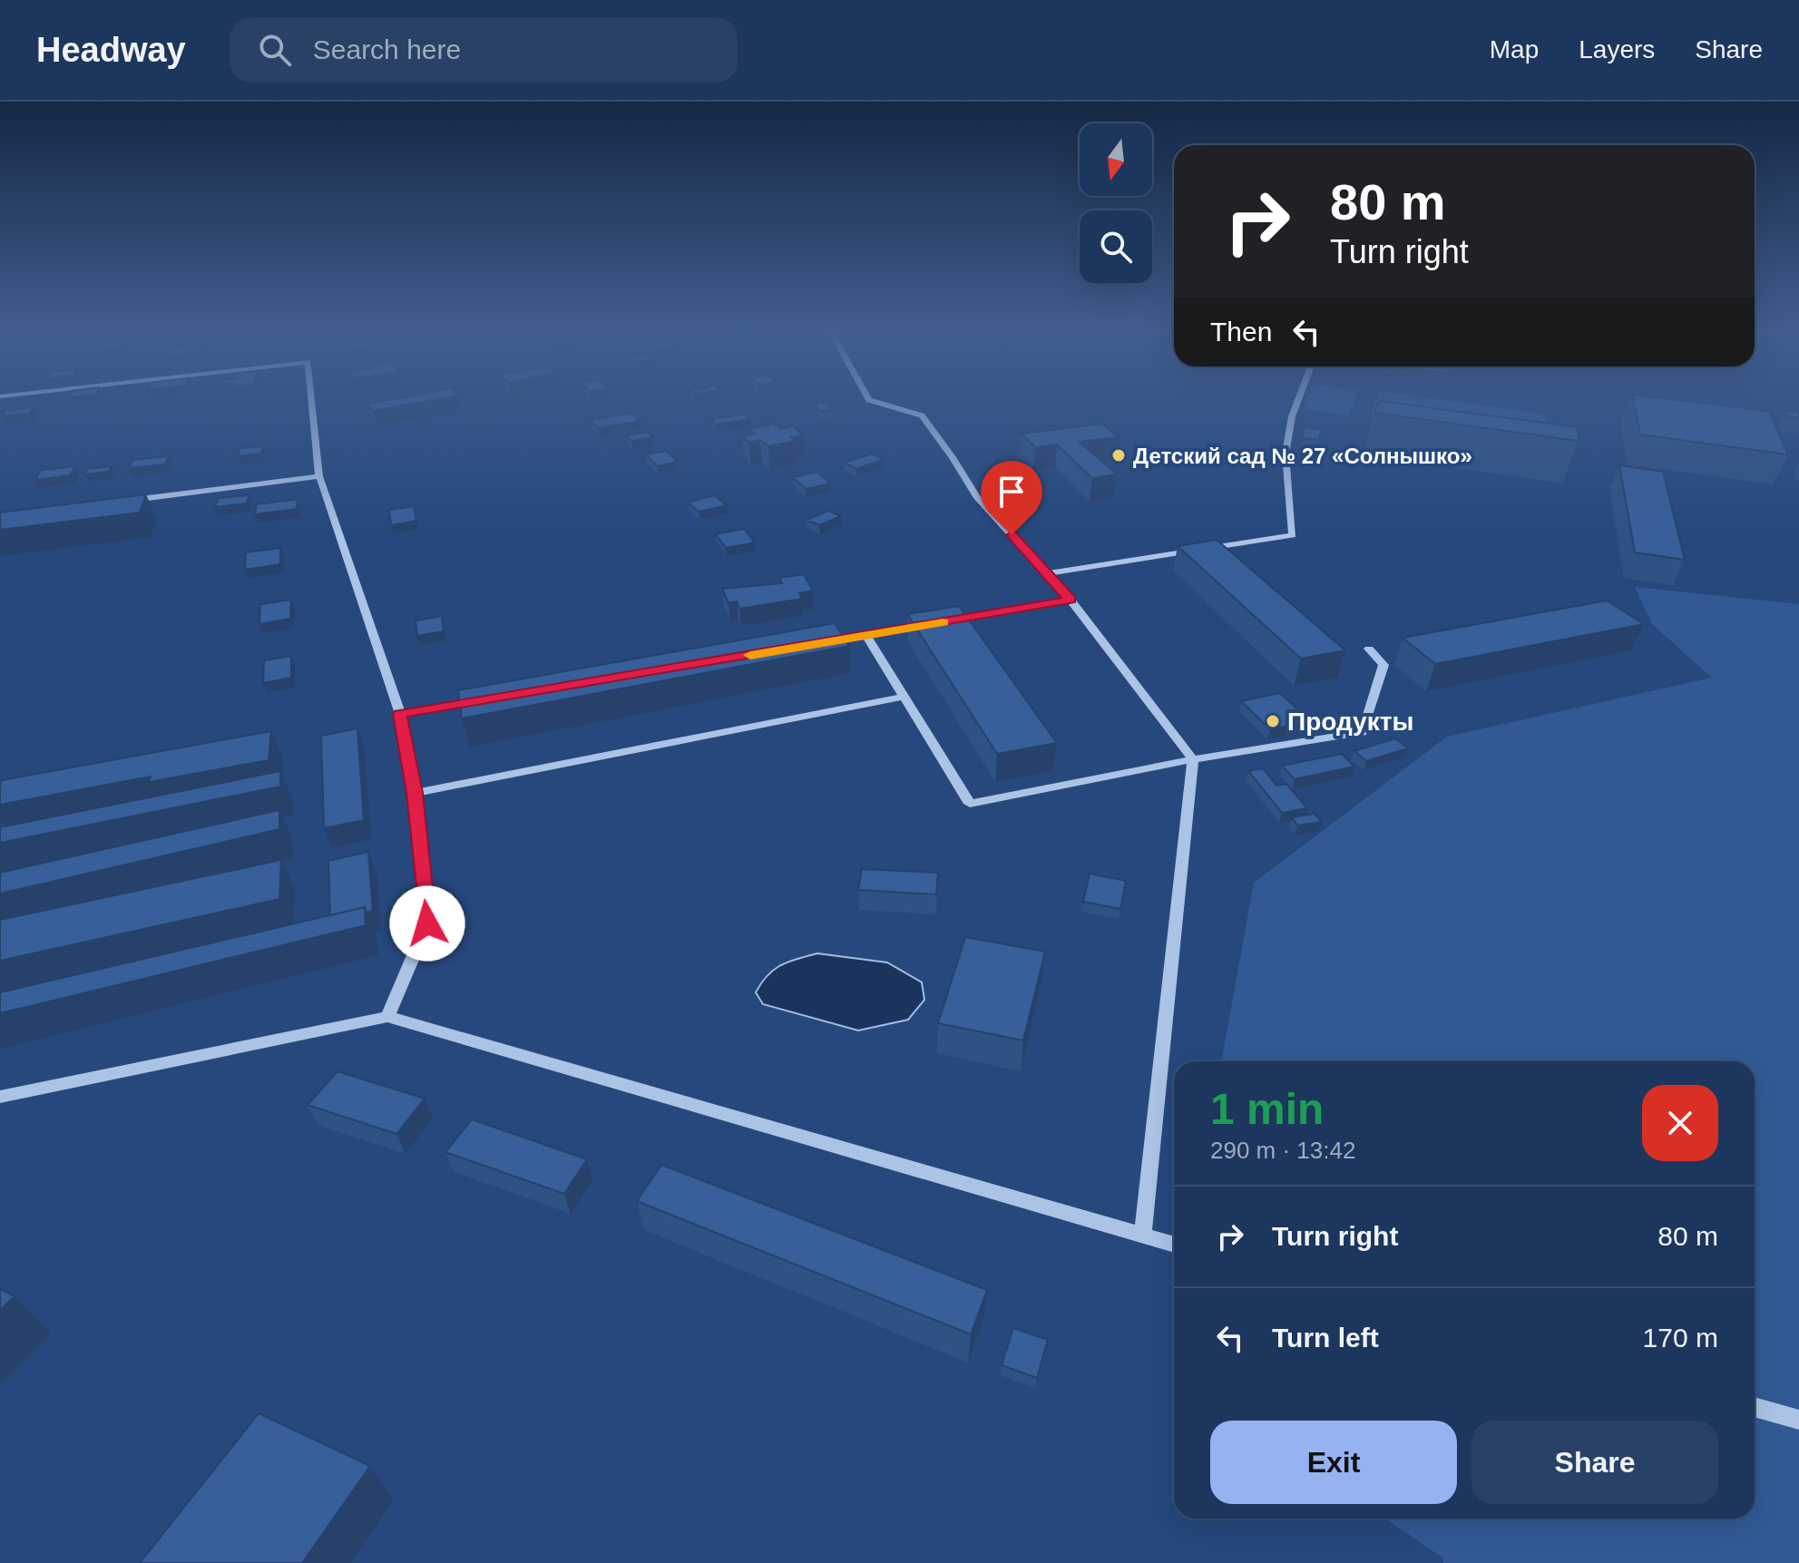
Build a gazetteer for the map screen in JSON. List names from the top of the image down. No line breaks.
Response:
{"places":["Детский сад № 27 «Солнышко»","Продукты"],"north":"bottom","page":{"header":"Headway","search":"Search here","nav":["Map","Layers","Share"],"turn":["80 m","Turn right"],"then":"Then","heading":["1 min","290 m · 13:42"],"list":[{"name":"Turn right","value":"80 m"},{"name":"Turn left","value":"170 m"}],"buttons":["Exit","Share"]}}
